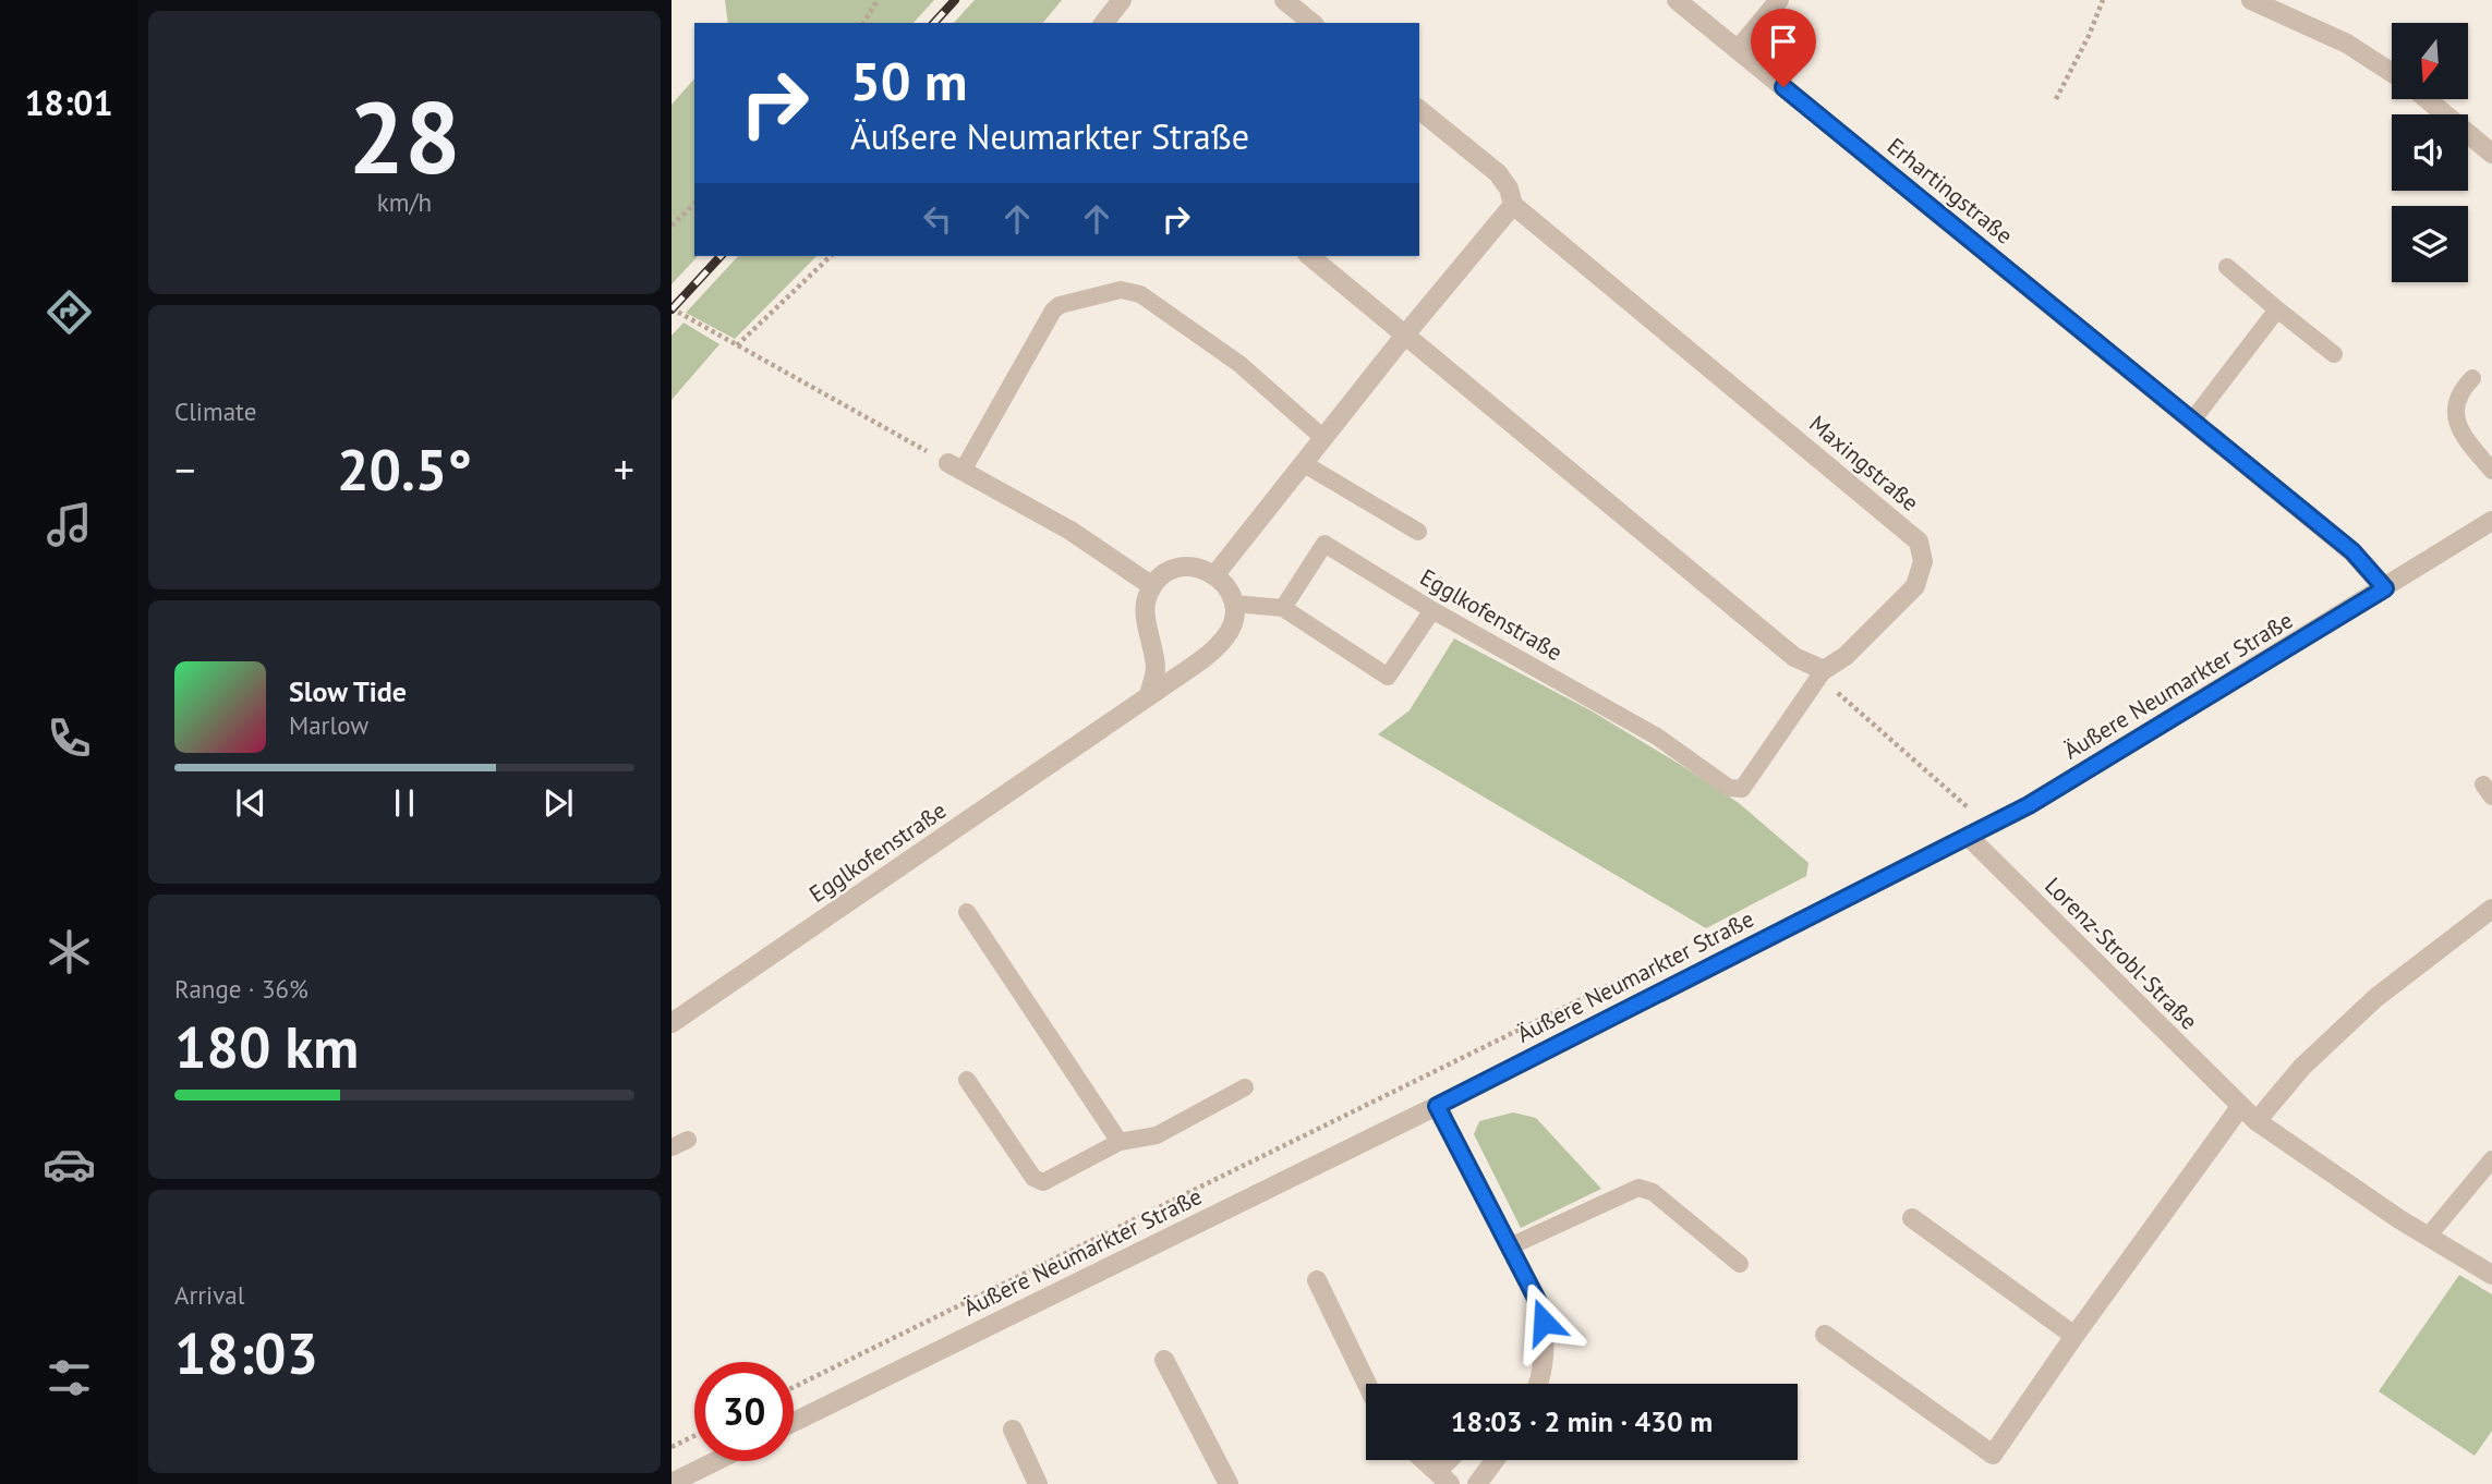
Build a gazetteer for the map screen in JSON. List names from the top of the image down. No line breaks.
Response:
{"streets":{"street":["Erhartingstraße","Maxingstraße","Egglkofenstraße","Äußere Neumarkter Straße","Lorenz-Strobl-Straße"]},"crossings":[["Erhartingstraße","Äußere Neumarkter Straße"],["Maxingstraße","Egglkofenstraße"],["Äußere Neumarkter Straße","Lorenz-Strobl-Straße"]],"north":"bottom","page":{"tabs":"18:01","tile":[["28","km/h"],"Climate",["Range · 36%","180 km"],["Arrival","18:03"]],"turn":["50 m","Äußere Neumarkter Straße"],"heat":["−","20.5°","+"],"song":["Slow Tide","Marlow"],"limit":"30","trip":"18:03 · 2 min · 430 m"}}
